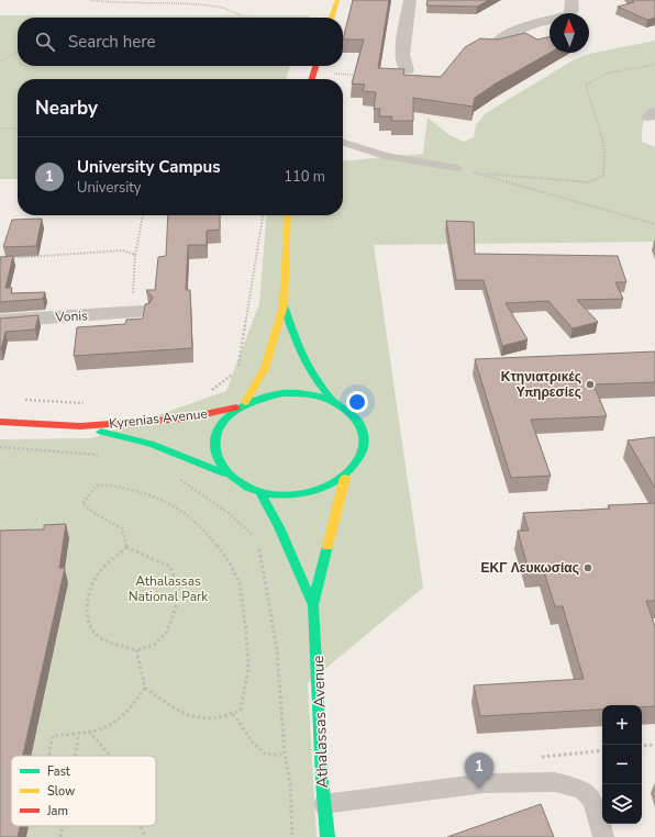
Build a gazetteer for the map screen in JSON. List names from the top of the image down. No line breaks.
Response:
{"streets":{"main road":["Kyrenias Avenue","Athalassas Avenue"],"street":["Vonis"]},"crossings":[["Kyrenias Avenue","Athalassas Avenue"]],"parks":["Athalassas National Park"],"places":["Κτηνιατρικές Υπηρεσίες","ΕΚΓ Λευκωσίας"],"legend":["Fast","Slow","Jam"],"north":"top","page":{"search":"Search here","heading":"Nearby","list":[{"mark":"1","name":"University Campus","note":"University","value":"110 m"}],"map_buttons":["+","−"],"pins":"1"}}
